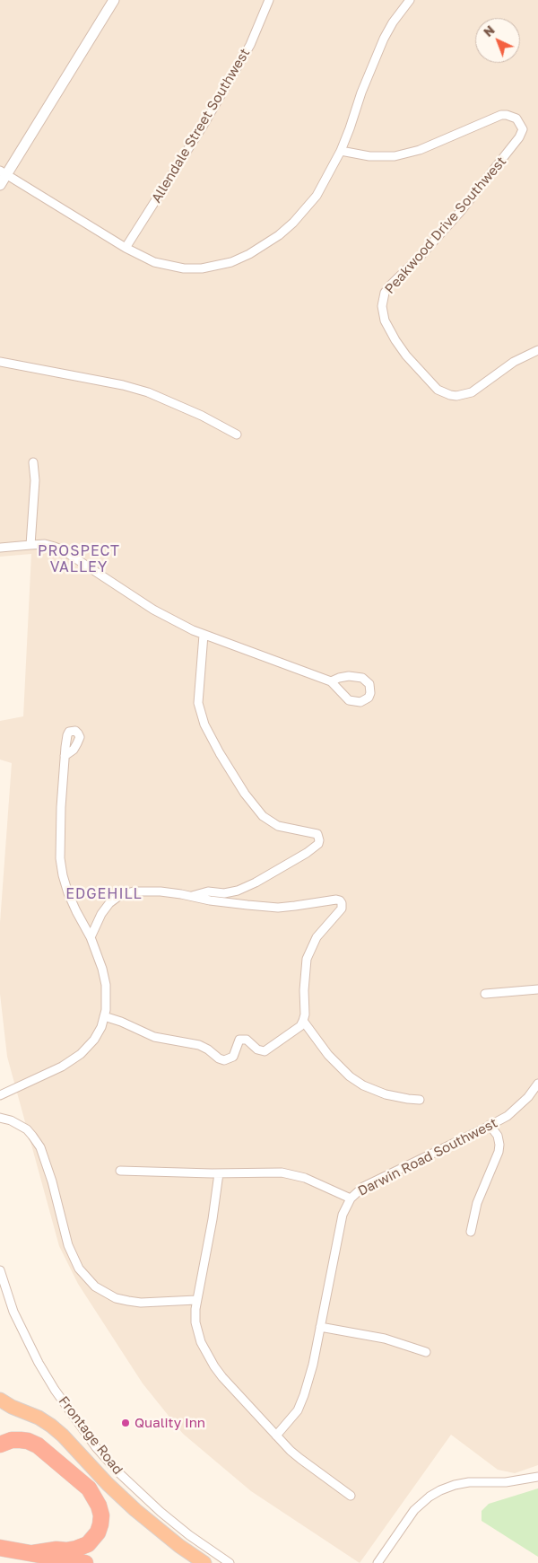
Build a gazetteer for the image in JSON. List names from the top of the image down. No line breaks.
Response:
{"streets":{"street":["Allendale Street Southwest","Peakwood Drive Southwest","Darwin Road Southwest","Frontage Road"]},"districts":["PROSPECT VALLEY","EDGEHILL"],"places":["Quality Inn"],"north":"top left"}
